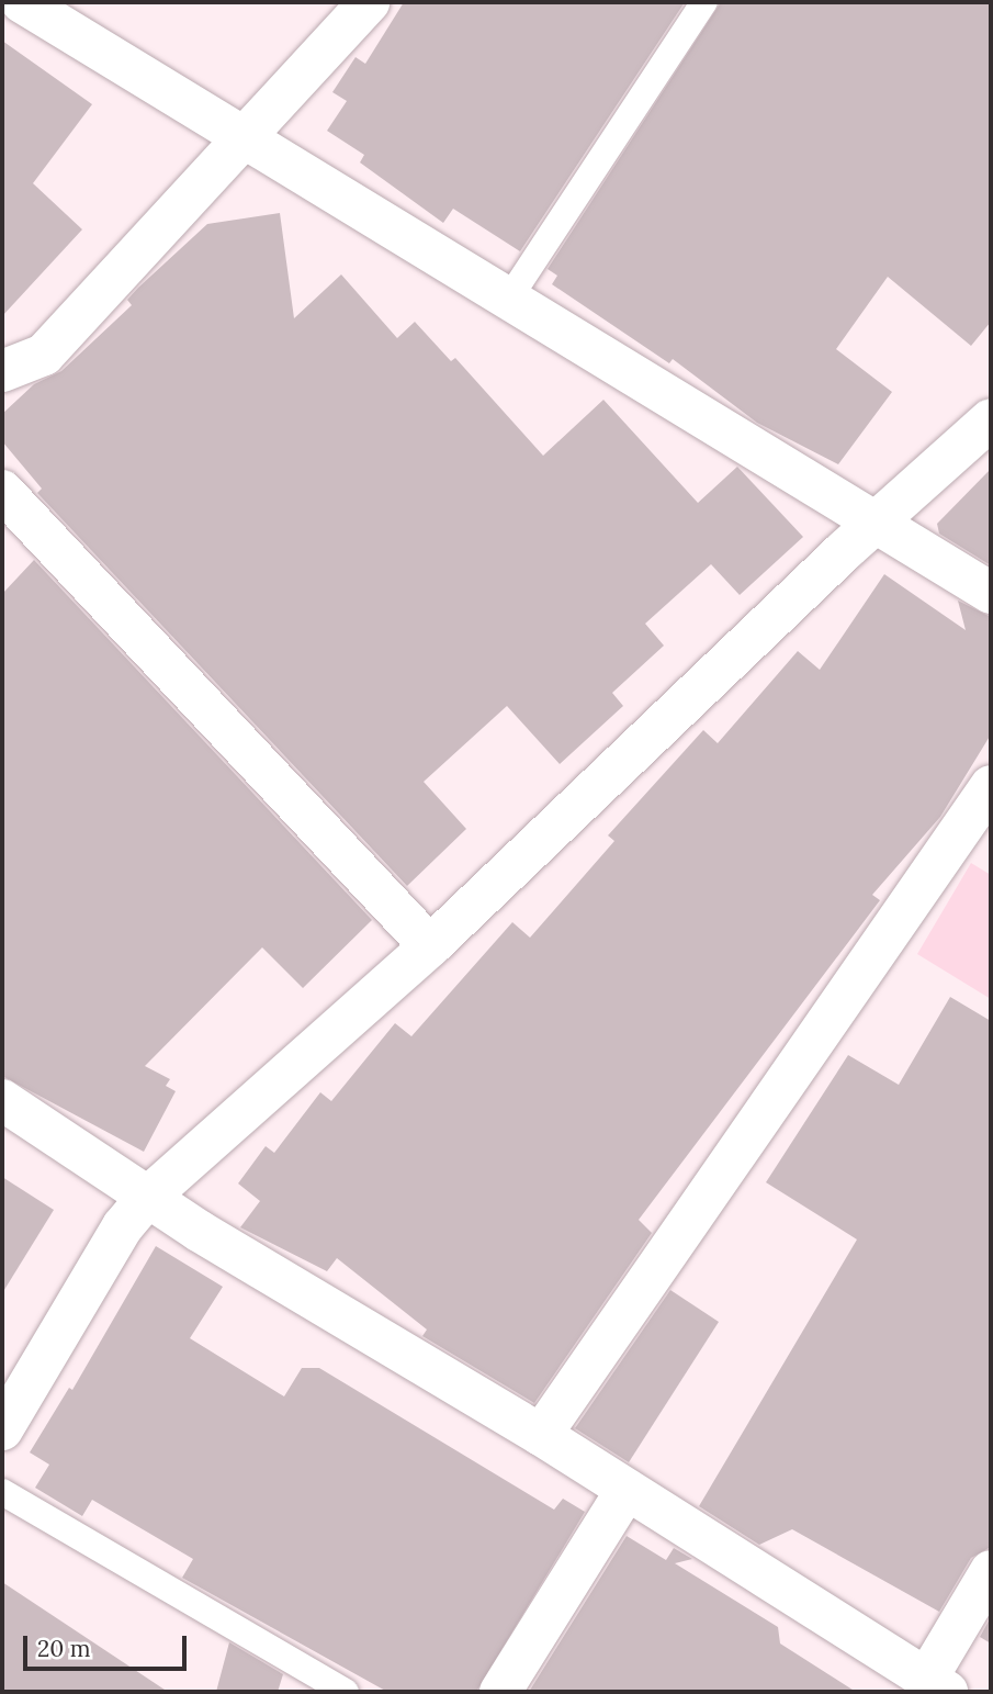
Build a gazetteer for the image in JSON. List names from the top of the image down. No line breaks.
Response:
{"scale_bar":"20 m"}
